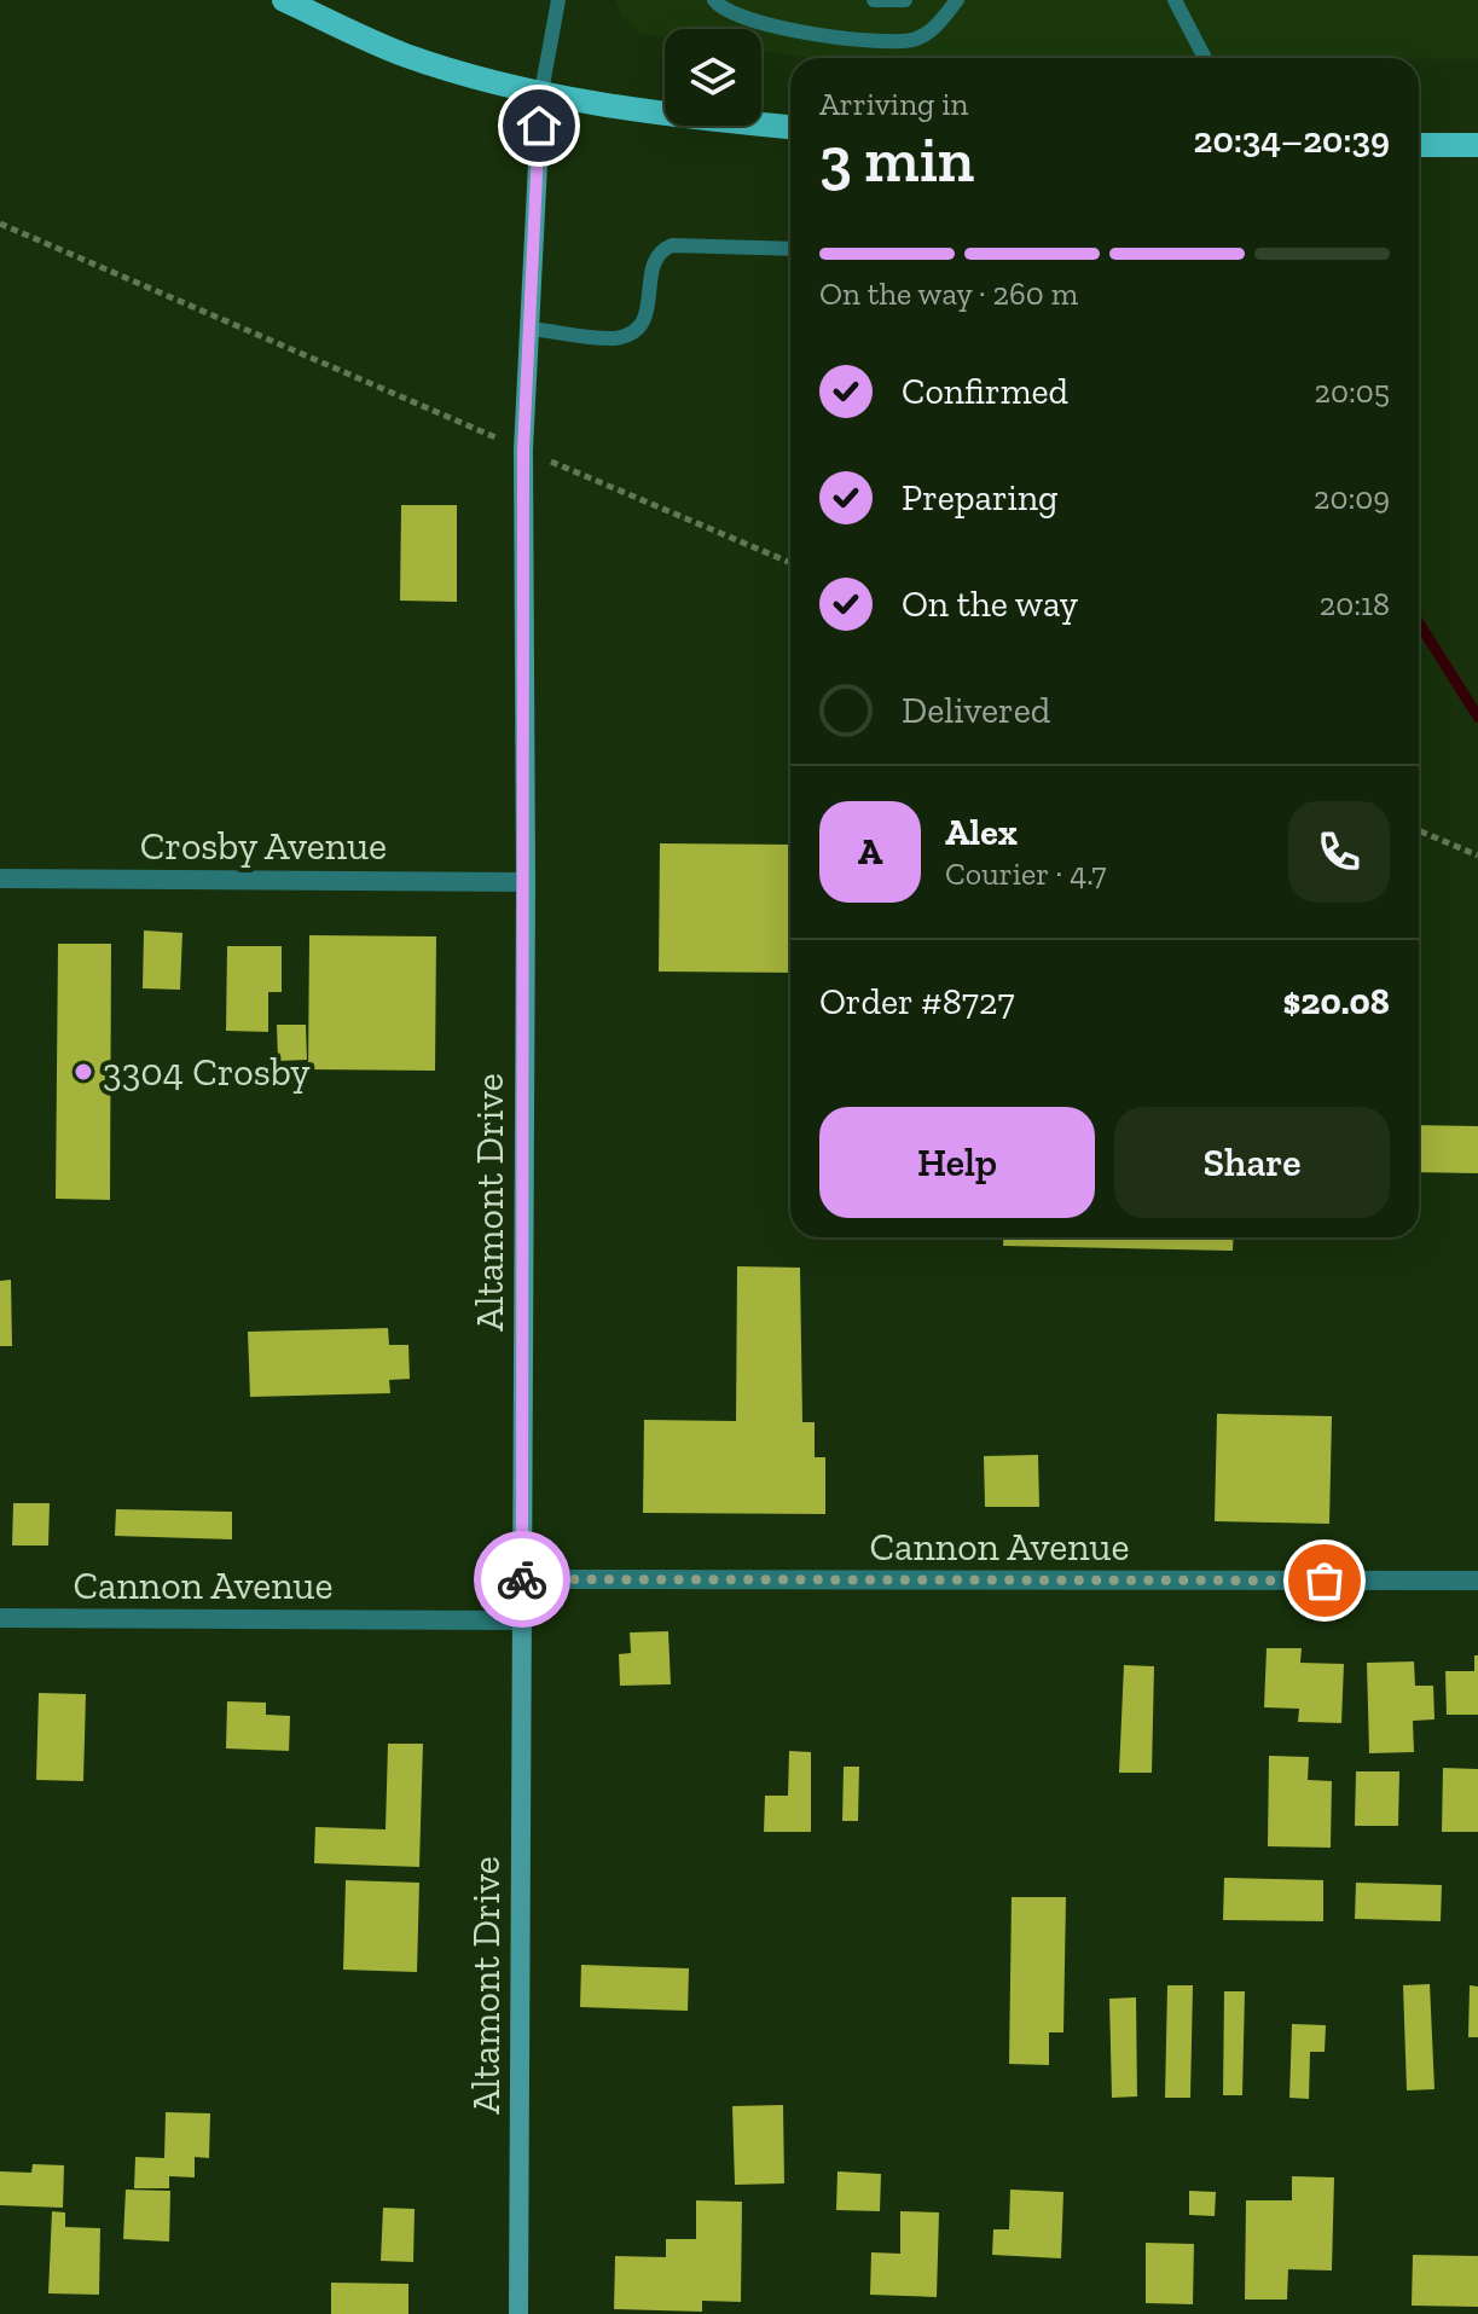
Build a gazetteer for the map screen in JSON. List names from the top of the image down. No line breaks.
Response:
{"streets":{"main road":["Altamont Drive"],"street":["Crosby Avenue","Cannon Avenue"]},"crossings":[["Crosby Avenue","Altamont Drive"],["Altamont Drive","Cannon Avenue"]],"places":["3304 Crosby"],"page":{"heading":["3 min","Arriving in","20:34–20:39"],"panel":["Alex","Courier · 4.7","Order #8727","$20.08"],"bar":"On the way · 260 m","list":[["Confirmed","20:05"],["Preparing","20:09"],["On the way","20:18"],"Delivered"],"round":"A","buttons":["Help","Share"]}}
